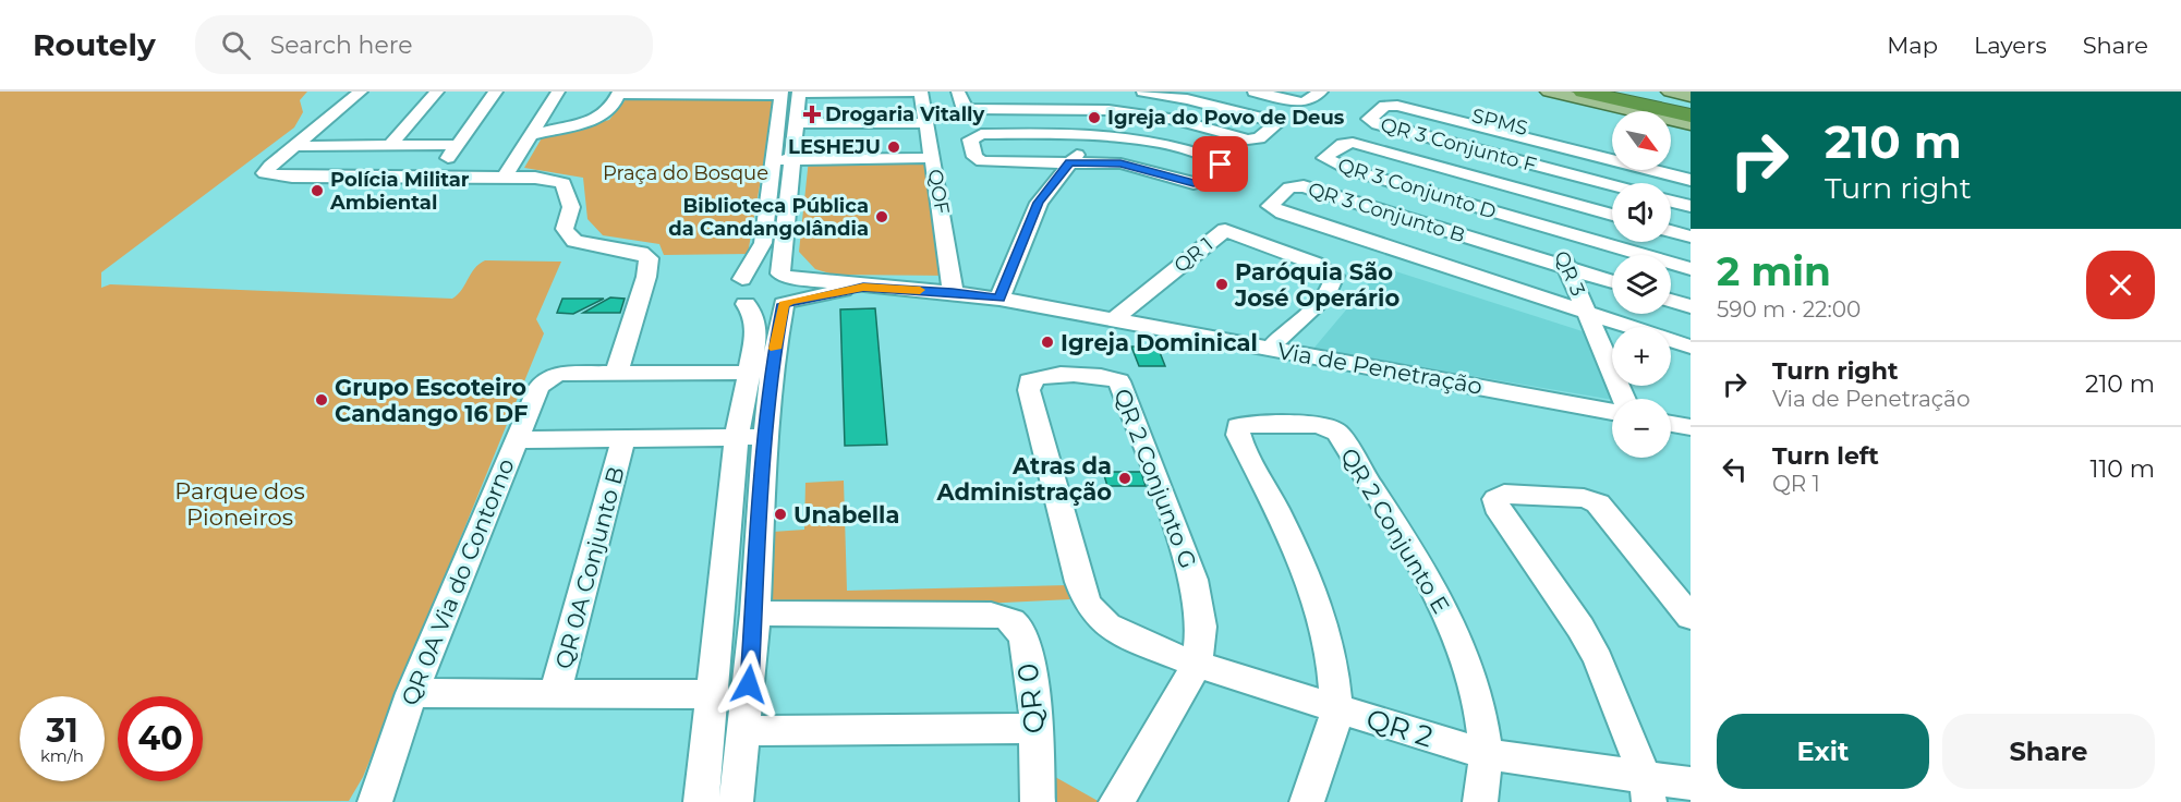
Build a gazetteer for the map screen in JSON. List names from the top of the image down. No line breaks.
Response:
{"streets":{"street":["SPMS","QR 3 Conjunto F","QR 3 Conjunto D","QOF","QR 3 Conjunto B","QR 1","QR 3","Via de Penetração","QR 2 Conjunto G","QR 2 Conjunto E","QR 0A Conjunto B","QR 0A Via do Contorno","QR 0","QR 2"]},"crossings":[["SPMS","QR 3 Conjunto F"],["QR 3 Conjunto D","QR 3"],["QOF","Via de Penetração"],["QR 3 Conjunto B","QR 3"],["QR 1","Via de Penetração"],["QR 2 Conjunto G","QR 2"],["QR 2 Conjunto E","QR 2"]],"parks":["Praça do Bosque","Parque dos Pioneiros"],"places":{"health":["Drogaria Vitally"],"other":["Igreja do Povo de Deus","LESHEJU","Polícia Militar Ambiental","Biblioteca Pública da Candangolândia","Paróquia São José Operário","Igreja Dominical","Grupo Escoteiro Candango 16 DF","Atras da Administração","Unabella"]},"north":"bottom right","page":{"header":"Routely","search":"Search here","nav":["Map","Layers","Share"],"turn":["210 m","Turn right"],"map_buttons":["+","−"],"heading":["2 min","590 m · 22:00"],"list":[{"name":"Turn right","note":"Via de Penetração","value":"210 m"},{"name":"Turn left","note":"QR 1","value":"110 m"}],"speed":"31 km/h","limit":"40","buttons":["Exit","Share"]}}
